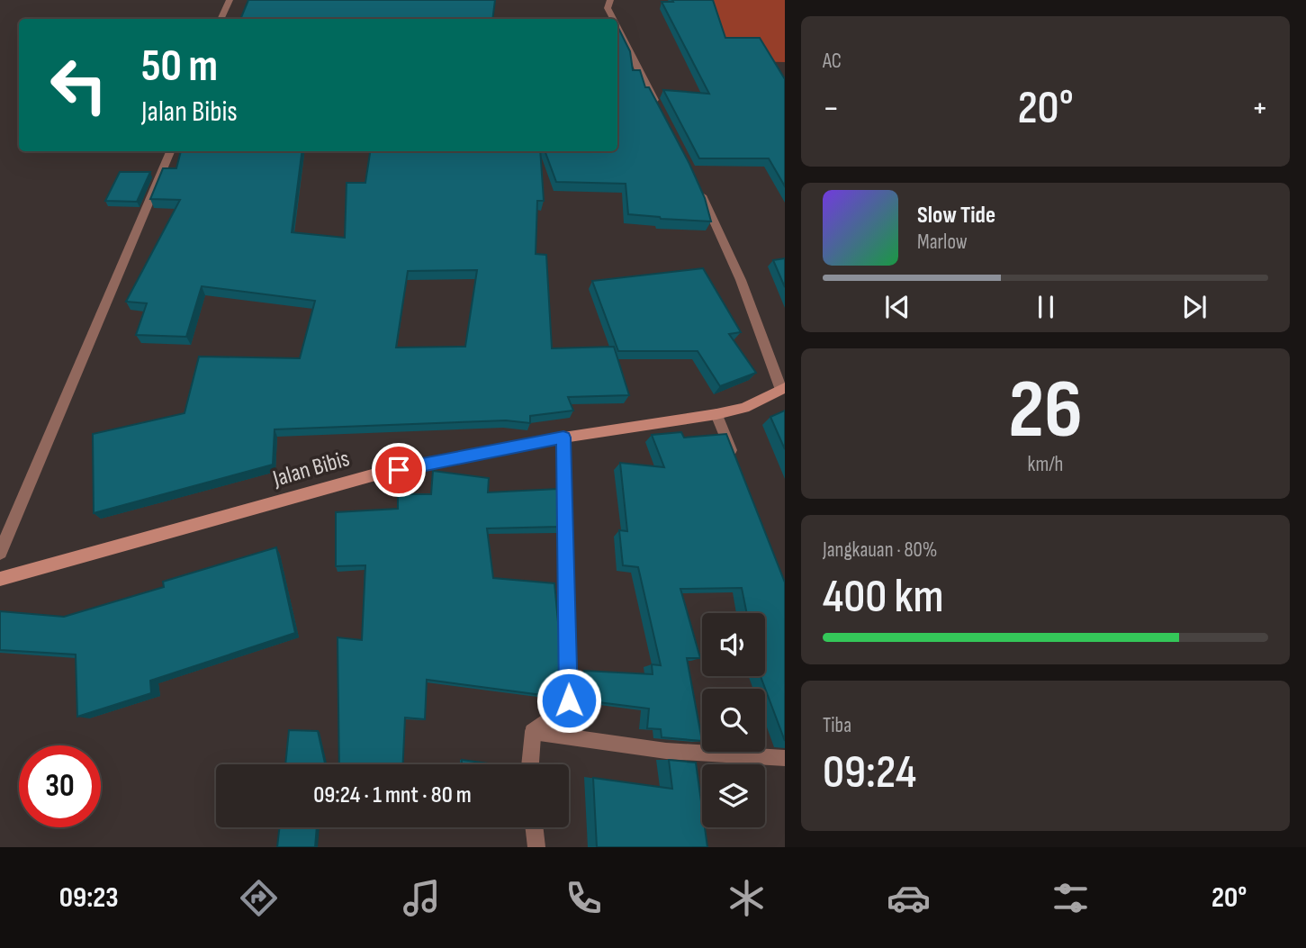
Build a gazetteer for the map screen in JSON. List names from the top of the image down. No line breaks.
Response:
{"streets":{"main road":["Jalan Bibis"]},"page":{"tile":["AC",["26","km/h"],["Jangkauan · 80%","400 km"],["Tiba","09:24"]],"turn":["50 m","Jalan Bibis"],"heat":["−","20°","+"],"song":["Slow Tide","Marlow"],"limit":"30","trip":"09:24 · 1 mnt · 80 m","tabs":["09:23","20°"]}}
